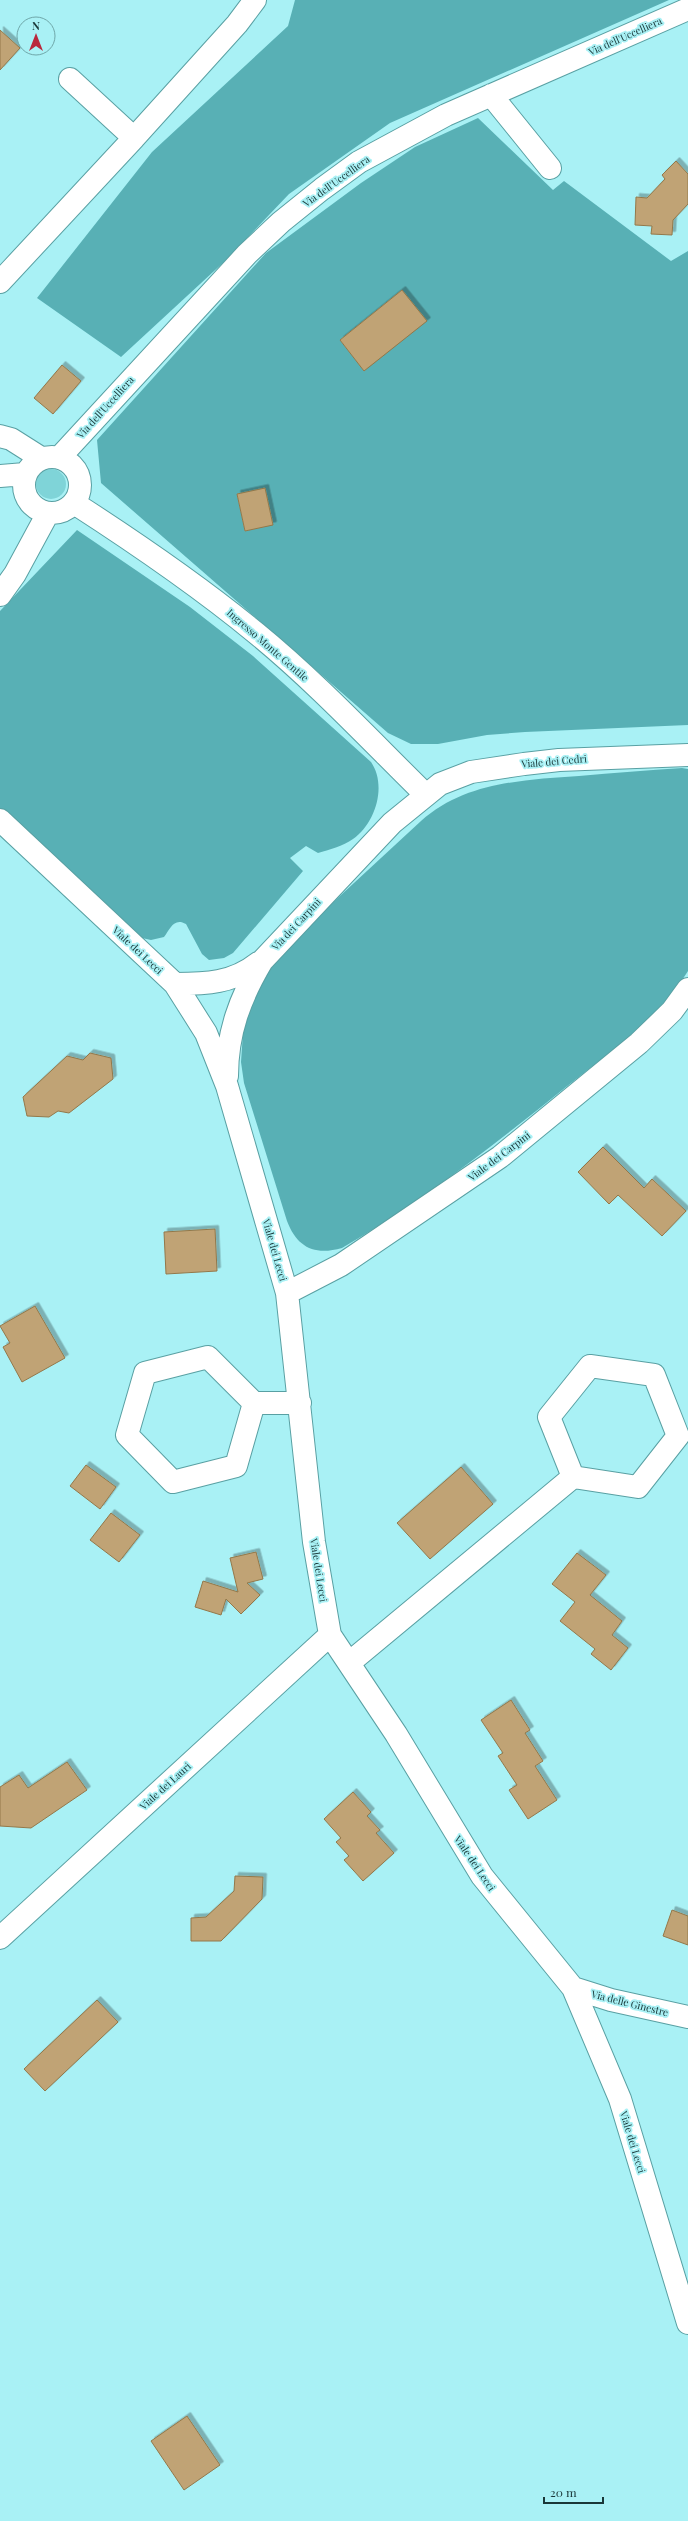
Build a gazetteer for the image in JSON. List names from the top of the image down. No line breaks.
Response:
{"streets":{"street":["Via dell'Uccelliera","Ingresso Monte Gentile","Viale dei Cedri","Via dei Carpini","Viale dei Lecci","Viale dei Carpini","Viale dei Lauri","Via delle Ginestre"]},"crossings":[["Via dell'Uccelliera","Ingresso Monte Gentile"],["Ingresso Monte Gentile","Viale dei Cedri"],["Ingresso Monte Gentile","Via dei Carpini"],["Viale dei Cedri","Via dei Carpini"],["Via dei Carpini","Viale dei Lecci"],["Viale dei Lecci","Viale dei Carpini"],["Viale dei Lecci","Viale dei Lauri"],["Viale dei Lecci","Via delle Ginestre"]],"scale_bar":"20 m","north":"top"}
